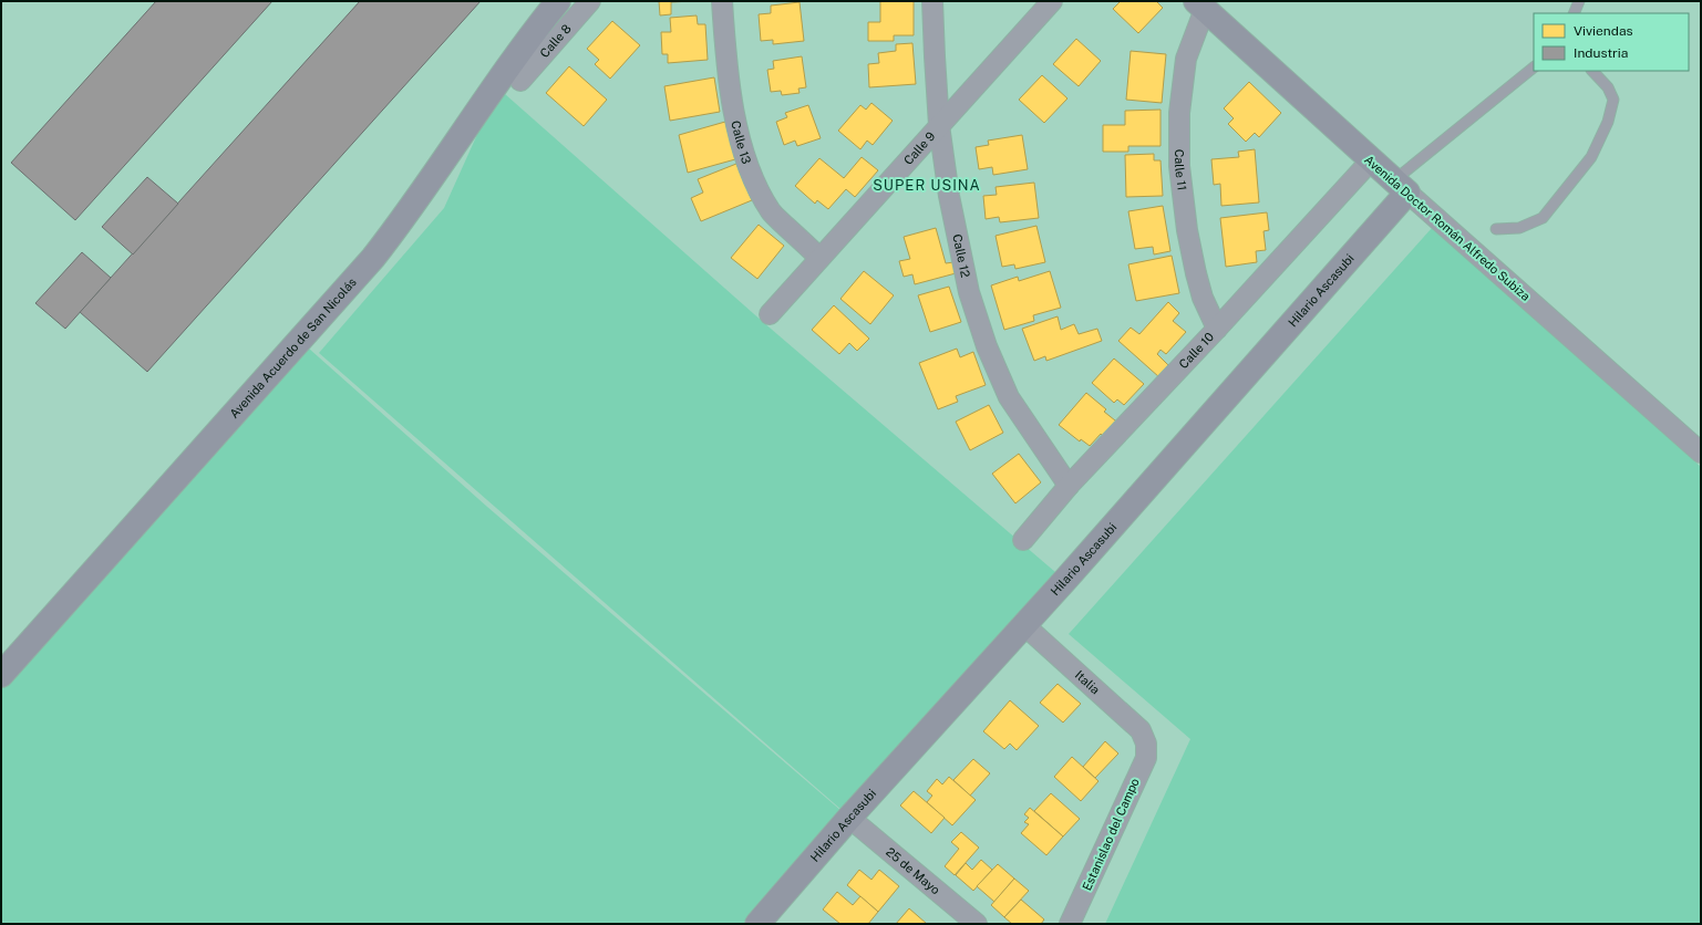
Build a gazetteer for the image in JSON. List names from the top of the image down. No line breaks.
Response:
{"streets":{"street":["Calle 8","Calle 13","Calle 9","Calle 11","Avenida Doctor Román Alfredo Subiza","Calle 12","Hilario Ascasubi","Avenida Acuerdo de San Nicolás","Calle 10","Italia","Estanislao del Campo","25 de Mayo"]},"crossings":[["Calle 13","Calle 9"],["Calle 9","Calle 12"],["Calle 11","Avenida Doctor Román Alfredo Subiza"],["Calle 11","Calle 10"],["Avenida Doctor Román Alfredo Subiza","Hilario Ascasubi"],["Avenida Doctor Román Alfredo Subiza","Calle 10"],["Calle 12","Calle 10"],["Hilario Ascasubi","Italia"],["Hilario Ascasubi","25 de Mayo"],["Italia","Estanislao del Campo"]],"districts":["SUPER USINA"],"legend":["Viviendas","Industria"]}
